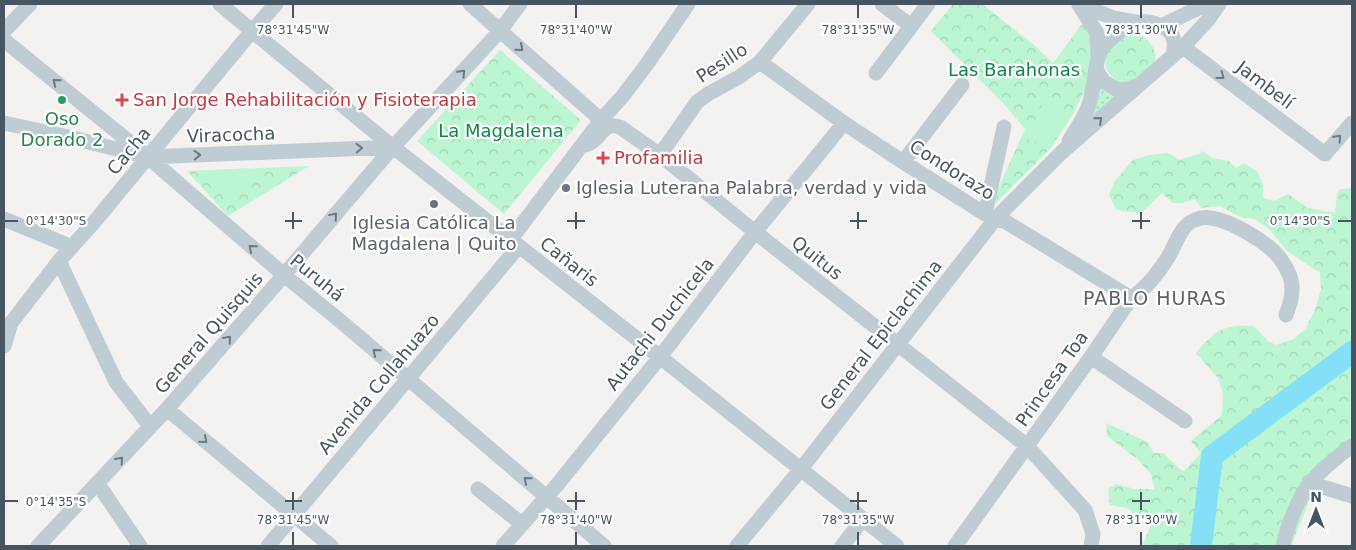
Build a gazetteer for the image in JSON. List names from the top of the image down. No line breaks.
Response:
{"streets":{"street":["Pesillo","Jambelí","Viracocha","Cacha","Condorazo","Quitus","Cañaris","Puruhá","Autachi Duchicela","General Quisquis","General Epiclachima","Princesa Toa","Avenida Collahuazo"]},"crossings":[["Pesillo","Condorazo"],["Pesillo","Quitus"],["Jambelí","General Epiclachima"],["Viracocha","Cacha"],["Viracocha","Cañaris"],["Viracocha","Puruhá"],["Viracocha","General Quisquis"],["Cacha","Cañaris"],["Cacha","Puruhá"],["Condorazo","Autachi Duchicela"],["Condorazo","General Epiclachima"],["Condorazo","Princesa Toa"],["Quitus","Autachi Duchicela"],["Quitus","General Epiclachima"],["Quitus","Princesa Toa"],["Quitus","Avenida Collahuazo"],["Cañaris","Autachi Duchicela"],["Cañaris","General Quisquis"],["Cañaris","General Epiclachima"],["Cañaris","Avenida Collahuazo"],["Puruhá","Autachi Duchicela"],["Puruhá","General Quisquis"],["Puruhá","Avenida Collahuazo"]],"one_way":["Jambelí","Viracocha","Puruhá","General Quisquis"],"districts":["PABLO HURAS"],"parks":["Las Barahonas","La Magdalena"],"places":{"other":["Oso Dorado 2","Iglesia Luterana Palabra, verdad y vida","Iglesia Católica La Magdalena | Quito"],"health":["San Jorge Rehabilitación y Fisioterapia","Profamilia"]},"north":"top","coordinates":["78°31'45\"W","78°31'40\"W","78°31'35\"W","78°31'30\"W","0°14'30\"S","0°14'35\"S"]}
